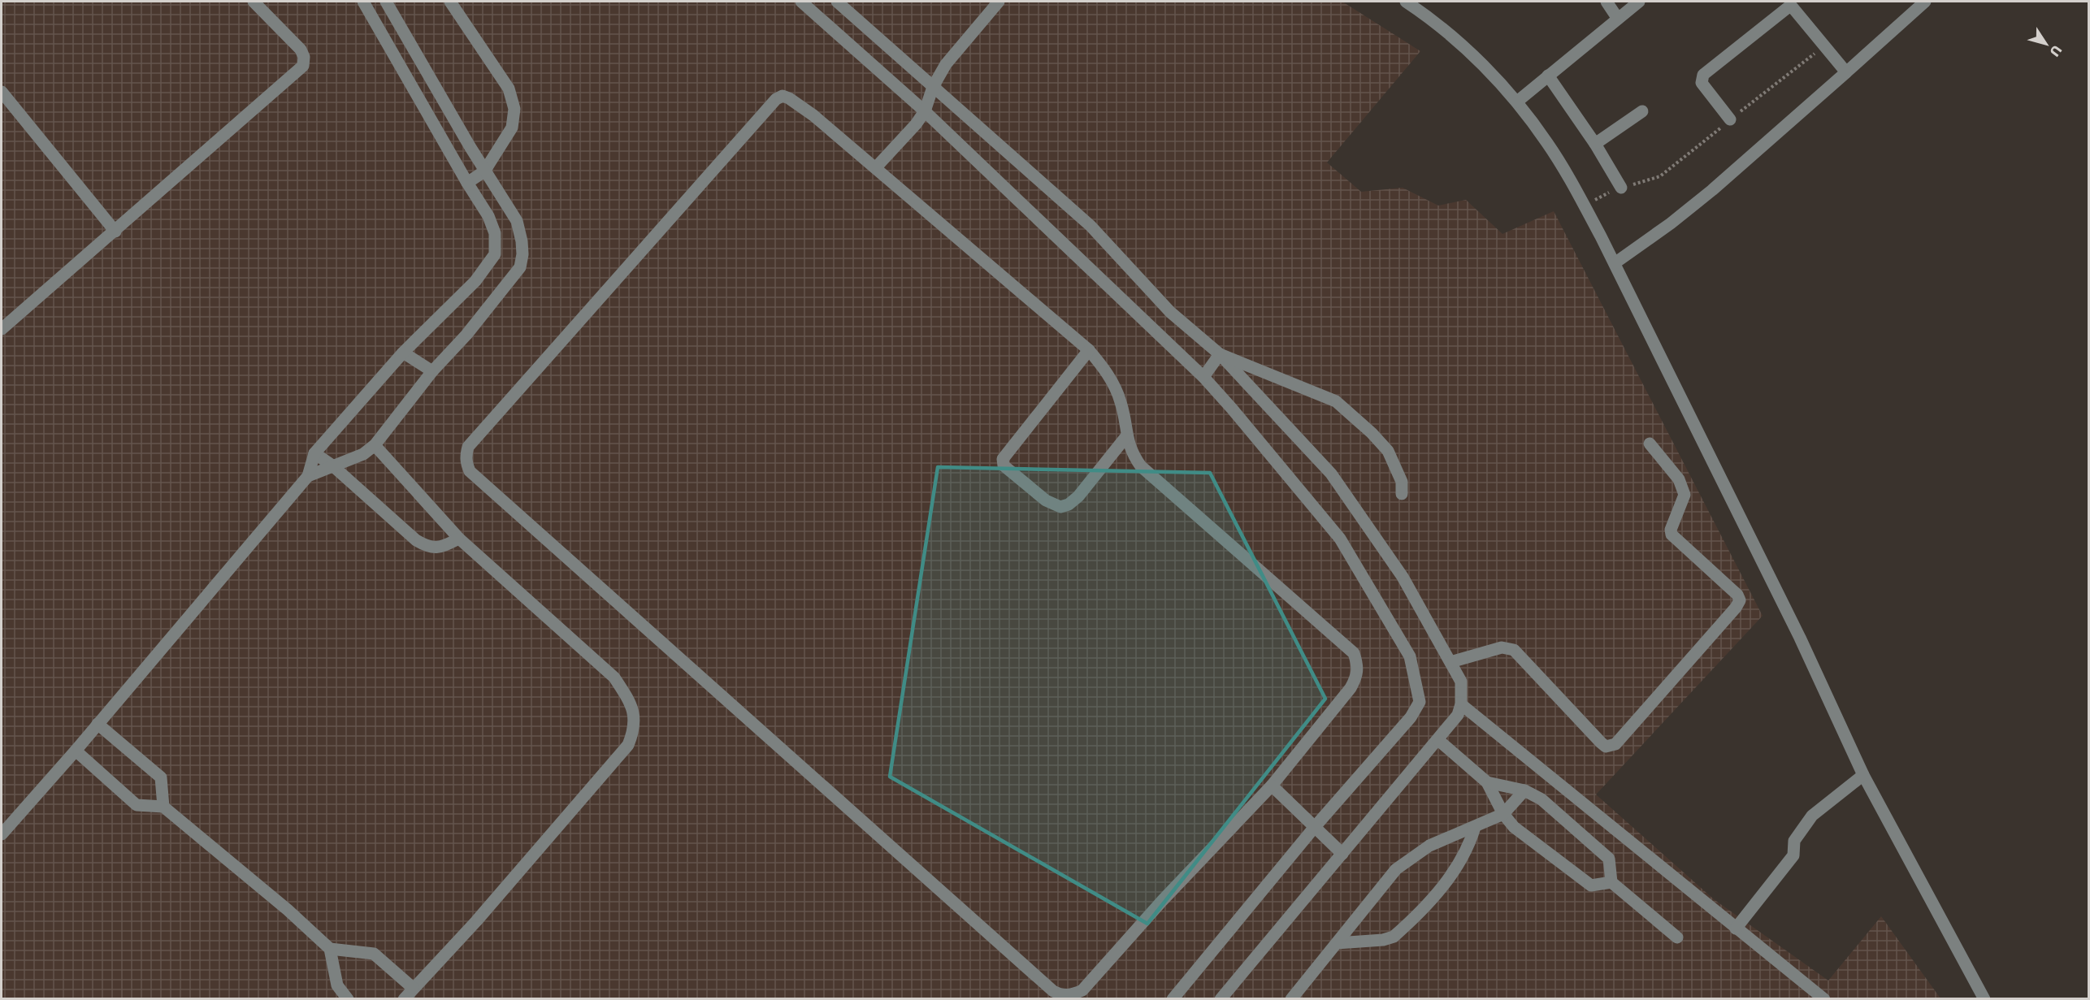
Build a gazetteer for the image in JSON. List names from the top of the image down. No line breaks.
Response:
{"north":"bottom right"}
